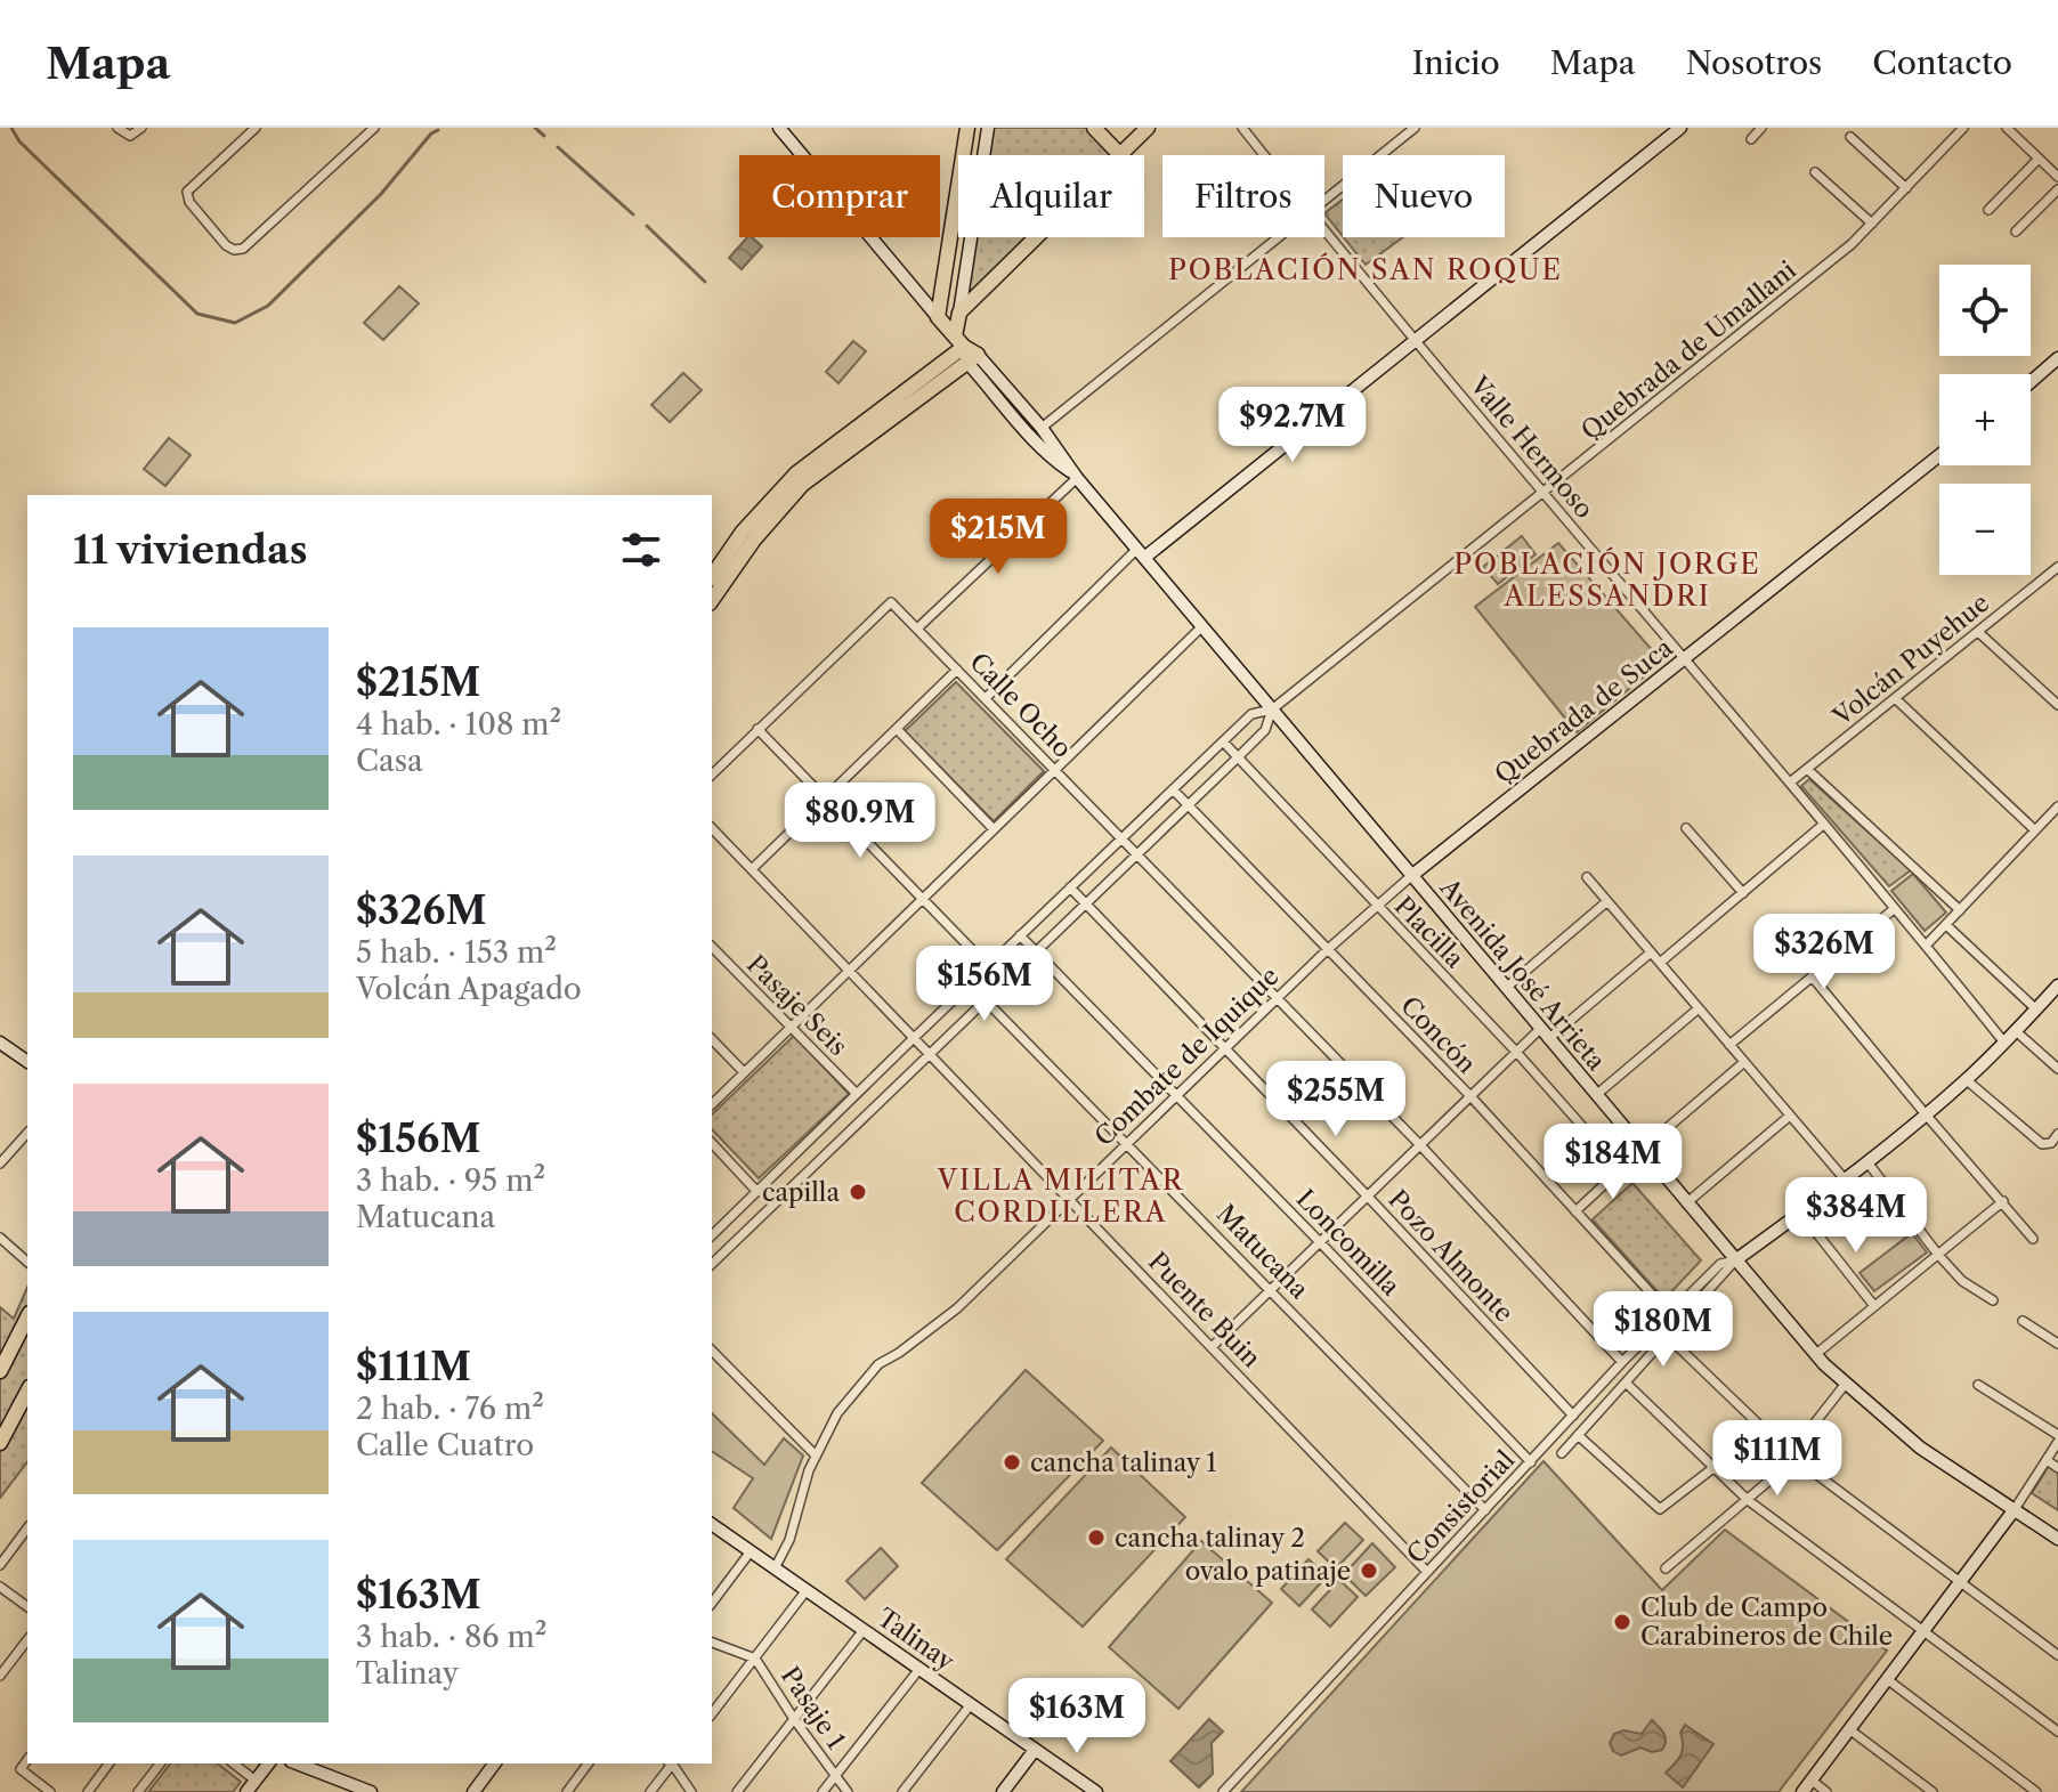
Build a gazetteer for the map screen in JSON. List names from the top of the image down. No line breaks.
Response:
{"streets":{"main road":["Avenida José Arrieta"],"street":["Quebrada de Umallani","Valle Hermoso","Volcán Puyehue","Calle Ocho","Quebrada de Suca","Placilla","Pasaje Seis","Concón","Combate de Iquique","Loncomilla","Matucana","Pozo Almonte","Puente Buin","Consistorial","Talinay","Pasaje 1"]},"crossings":[["Quebrada de Umallani","Valle Hermoso"],["Quebrada de Umallani","Avenida José Arrieta"],["Valle Hermoso","Volcán Puyehue"],["Valle Hermoso","Quebrada de Suca"],["Calle Ocho","Combate de Iquique"],["Calle Ocho","Consistorial"],["Quebrada de Suca","Avenida José Arrieta"],["Quebrada de Suca","Combate de Iquique"],["Placilla","Combate de Iquique"],["Avenida José Arrieta","Combate de Iquique"],["Avenida José Arrieta","Consistorial"],["Concón","Combate de Iquique"],["Concón","Consistorial"],["Combate de Iquique","Loncomilla"],["Combate de Iquique","Matucana"],["Combate de Iquique","Pozo Almonte"],["Combate de Iquique","Puente Buin"],["Combate de Iquique","Talinay"],["Loncomilla","Consistorial"],["Matucana","Consistorial"],["Pozo Almonte","Consistorial"],["Puente Buin","Consistorial"]],"districts":["POBLACIÓN SAN ROQUE","POBLACIÓN JORGE ALESSANDRI","VILLA MILITAR CORDILLERA"],"places":["capilla","cancha talinay 1","cancha talinay 2","ovalo patinaje","Club de Campo Carabineros de Chile"],"page":{"header":"Mapa","nav":["Inicio","Mapa","Nosotros","Contacto"],"chip":["Comprar","Alquilar","Filtros","Nuevo"],"map_buttons":["+","−"],"price":["$92.7M","$215M","$80.9M","$326M","$156M","$255M","$184M","$384M","$180M","$111M","$163M"],"heading":"11 viviendas","list":[{"name":"$215M","note":"4 hab. · 108 m² · Casa"},{"name":"$326M","note":"5 hab. · 153 m² · Volcán Apagado"},{"name":"$156M","note":"3 hab. · 95 m² · Matucana"},{"name":"$111M","note":"2 hab. · 76 m² · Calle Cuatro"},{"name":"$163M","note":"3 hab. · 86 m² · Talinay"}]}}
